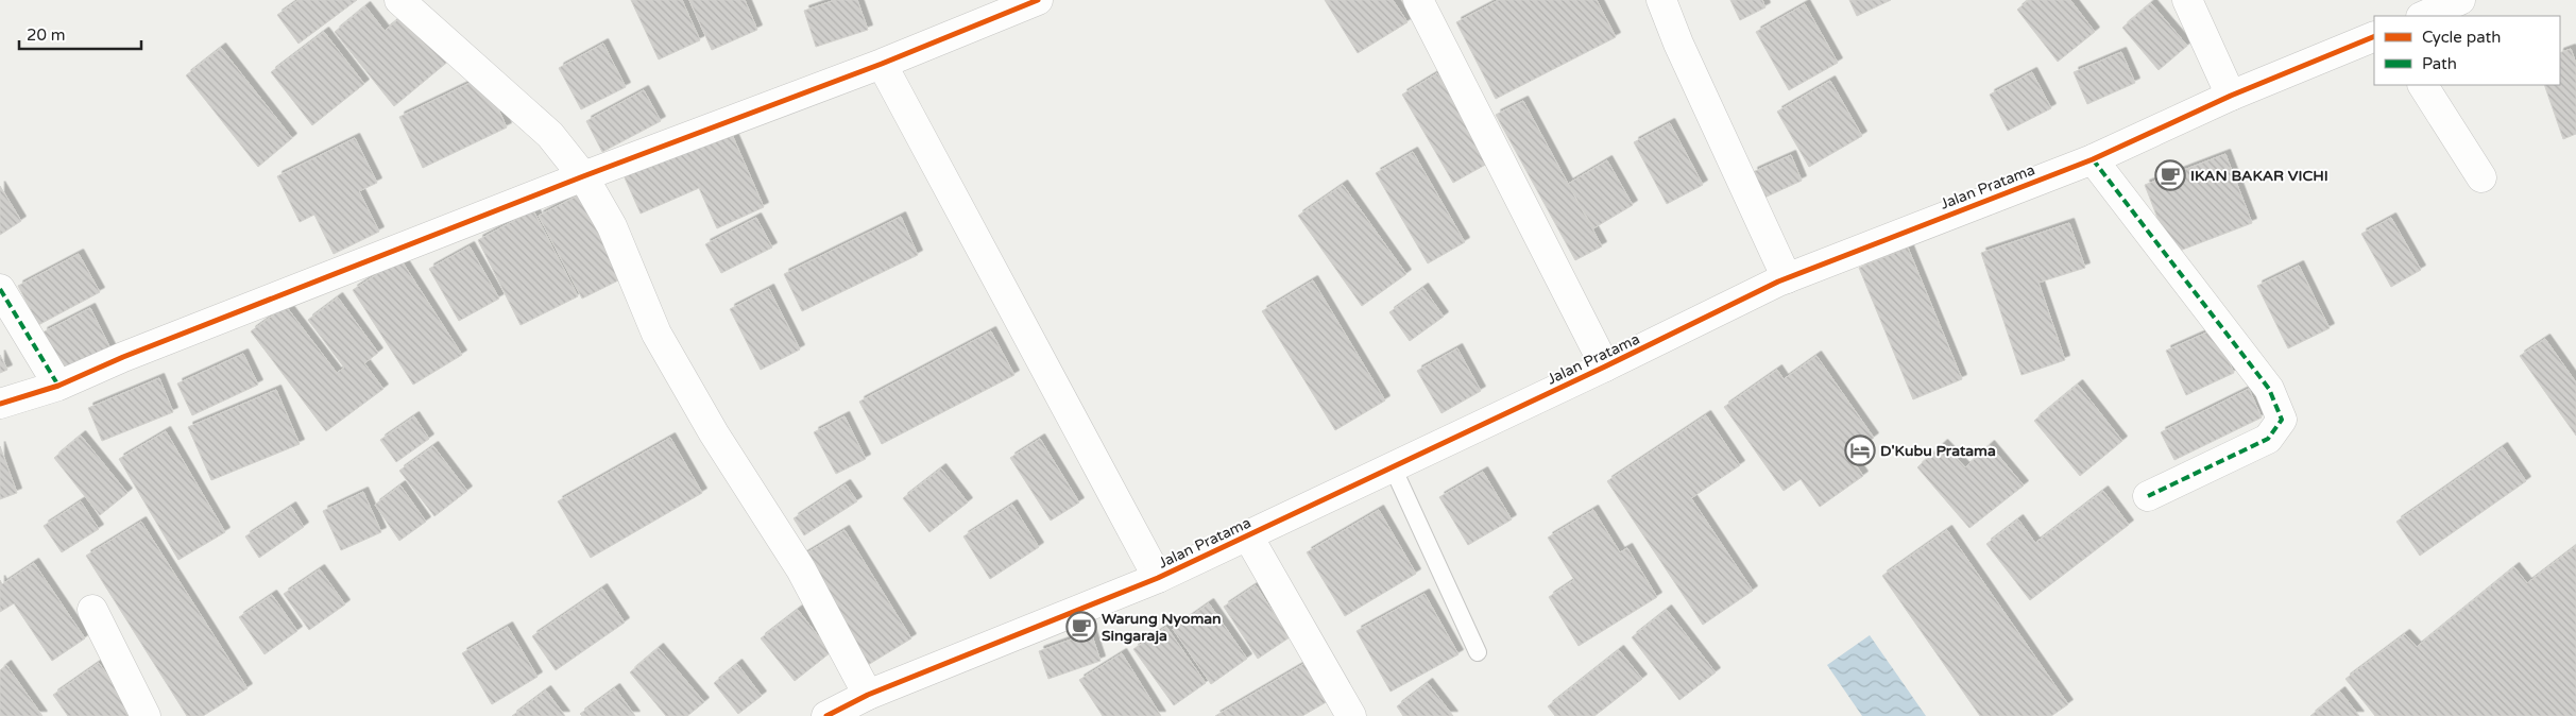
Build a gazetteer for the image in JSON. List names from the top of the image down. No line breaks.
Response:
{"streets":{"street":["Jalan Pratama"]},"places":{"cafe":["IKAN BAKAR VICHI","Warung Nyoman Singaraja"],"hotel":["D'Kubu Pratama"]},"legend":["Cycle path","Path"],"scale_bar":"20 m"}
